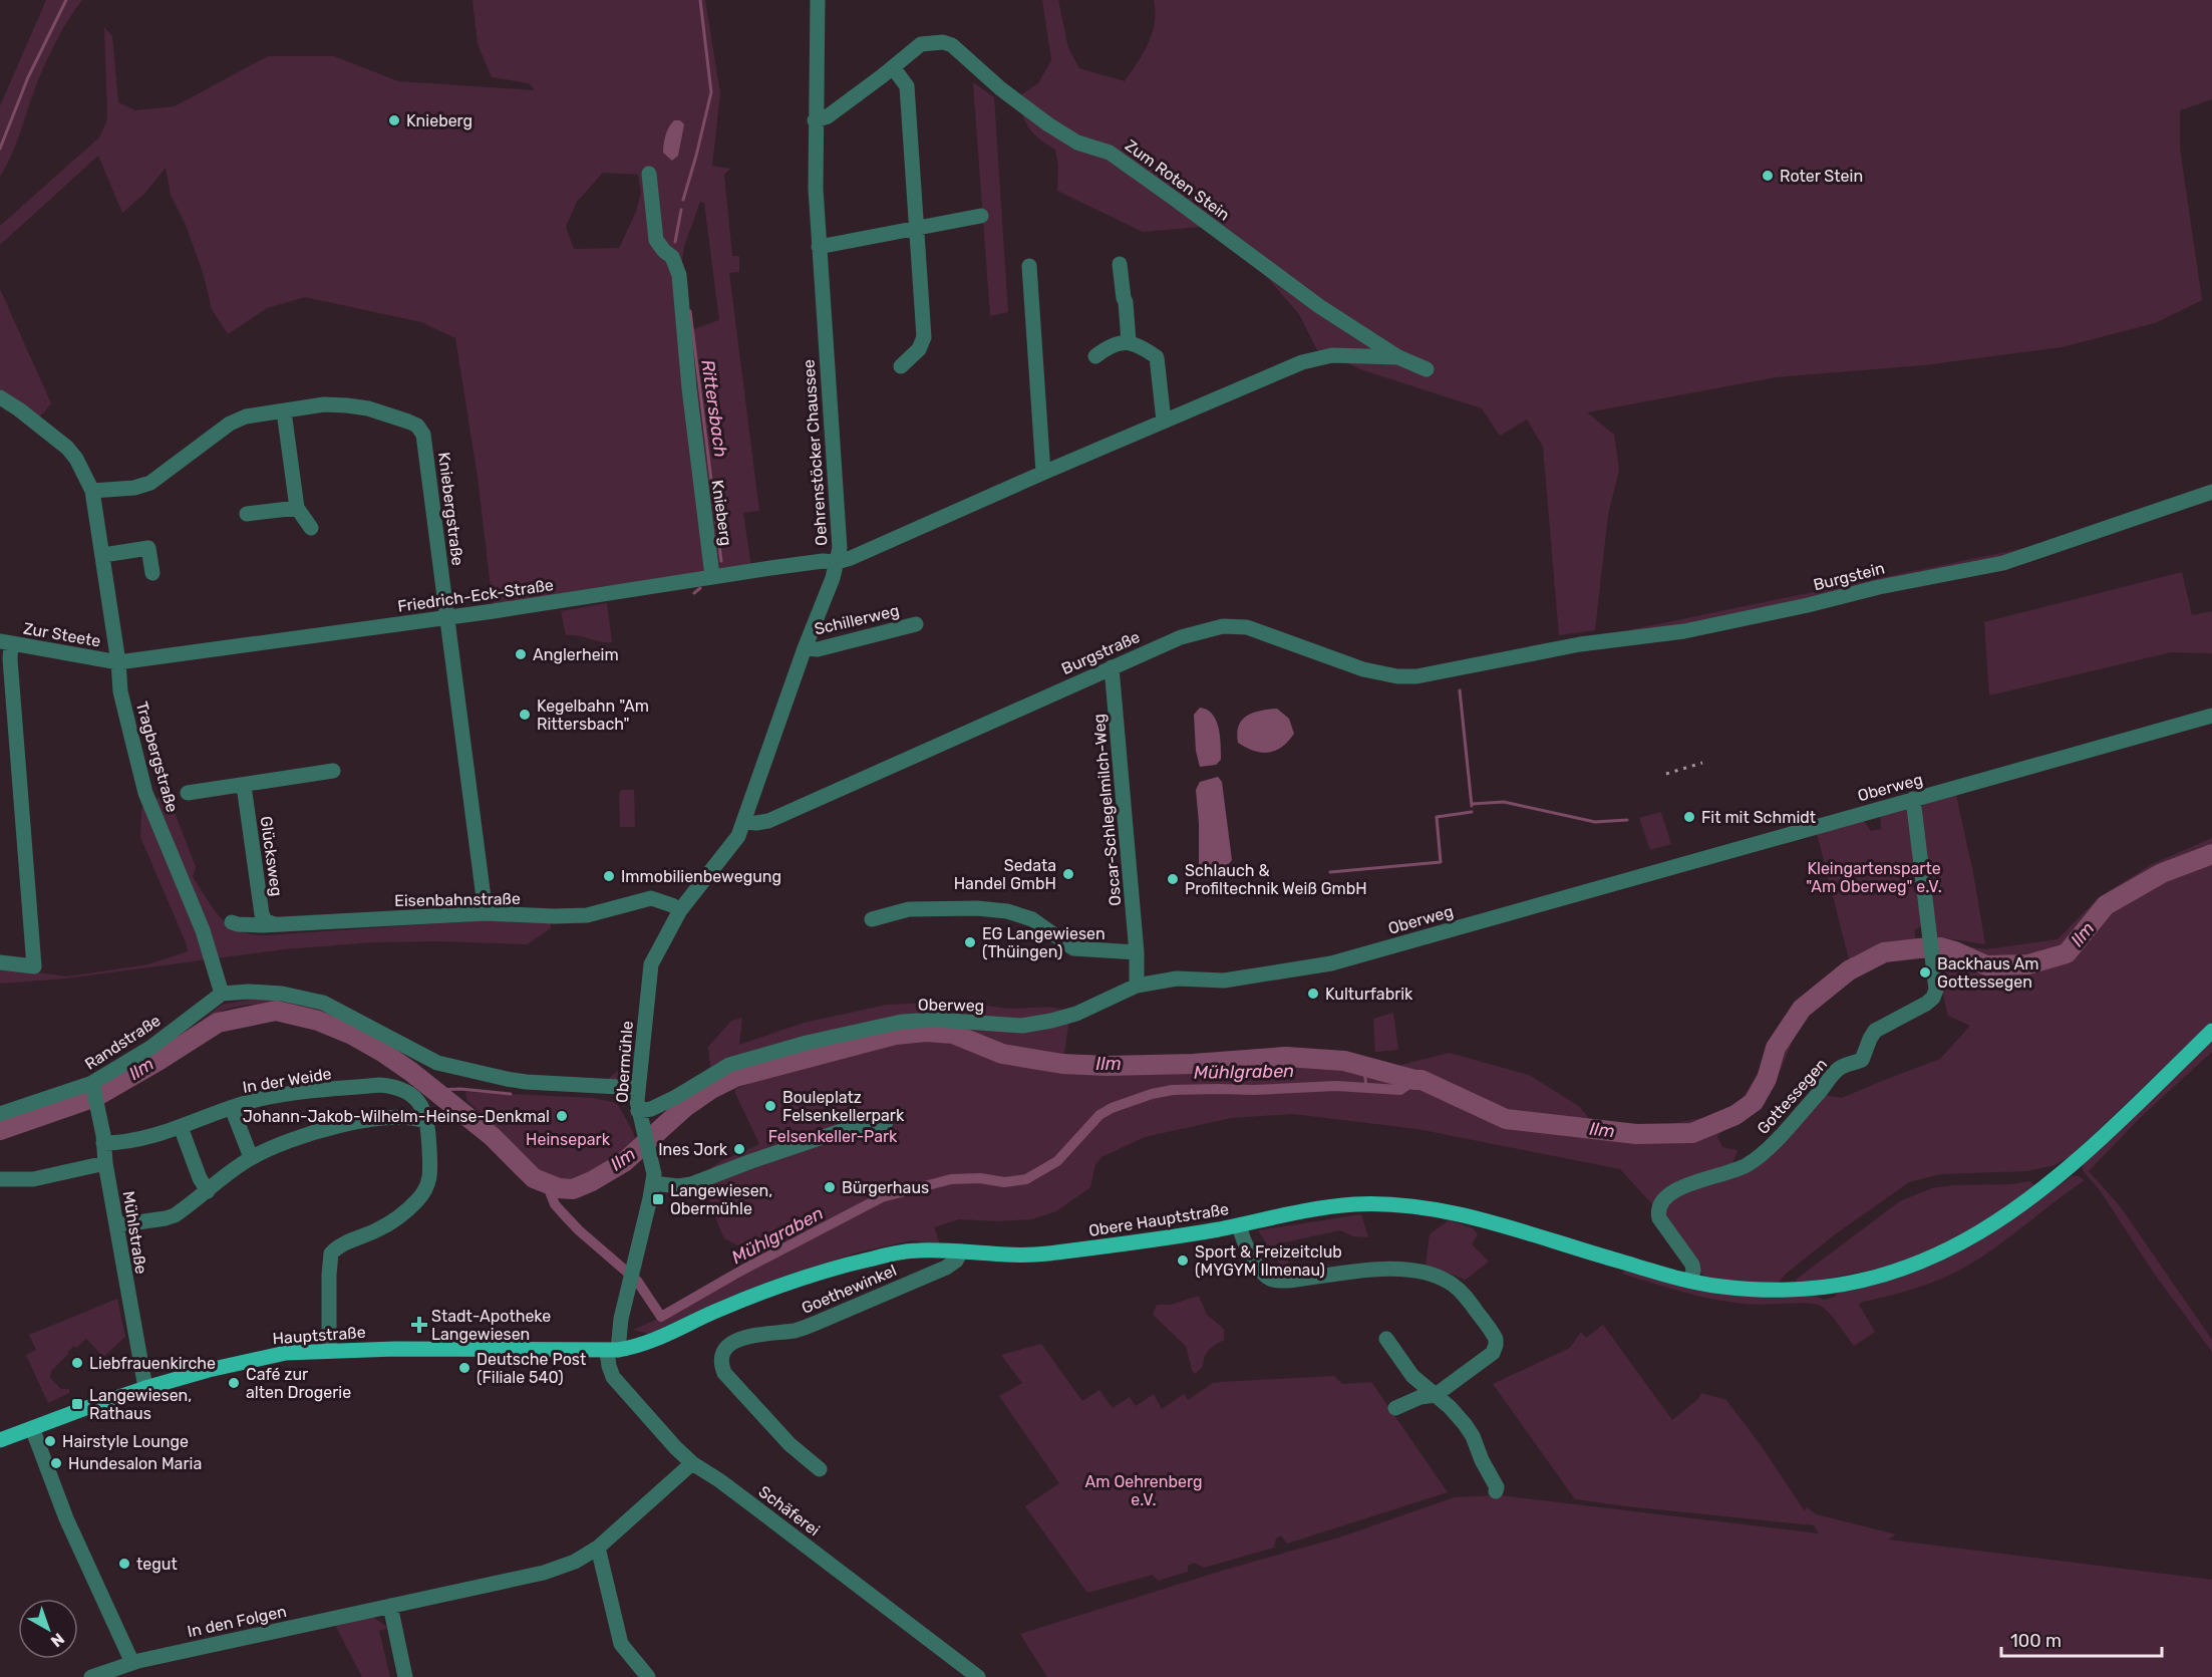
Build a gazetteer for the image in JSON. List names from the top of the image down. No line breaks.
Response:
{"streets":{"main road":["Obere Hauptstraße","Hauptstraße"],"street":["Zum Roten Stein","Oehrenstöcker Chaussee","Kniebergstraße","Knieberg","Burgstein","Friedrich-Eck-Straße","Schillerweg","Zur Steete","Burgstraße","Tragbergstraße","Oberweg","Oscar-Schlegelmilch-Weg","Glücksweg","Eisenbahnstraße","Randstraße","Obermühle","In der Weide","Gottessegen","Mühlstraße","Goethewinkel","Schäferei","In den Folgen"]},"crossings":[["Zum Roten Stein","Oehrenstöcker Chaussee"],["Zum Roten Stein","Friedrich-Eck-Straße"],["Oehrenstöcker Chaussee","Friedrich-Eck-Straße"],["Oehrenstöcker Chaussee","Schillerweg"],["Oehrenstöcker Chaussee","Burgstraße"],["Oehrenstöcker Chaussee","Eisenbahnstraße"],["Oehrenstöcker Chaussee","Obermühle"],["Kniebergstraße","Friedrich-Eck-Straße"],["Kniebergstraße","Tragbergstraße"],["Kniebergstraße","Eisenbahnstraße"],["Knieberg","Friedrich-Eck-Straße"],["Burgstein","Burgstraße"],["Friedrich-Eck-Straße","Zur Steete"],["Friedrich-Eck-Straße","Tragbergstraße"],["Zur Steete","Tragbergstraße"],["Burgstraße","Oscar-Schlegelmilch-Weg"],["Tragbergstraße","Randstraße"],["Oberweg","Oscar-Schlegelmilch-Weg"],["Oberweg","Obermühle"],["Oberweg","Gottessegen"],["Glücksweg","Eisenbahnstraße"],["Randstraße","Mühlstraße"],["Obermühle","Obere Hauptstraße"],["Obermühle","Hauptstraße"],["Obermühle","Schäferei"],["In der Weide","Mühlstraße"],["Gottessegen","Obere Hauptstraße"],["Obere Hauptstraße","Goethewinkel"],["Obere Hauptstraße","Hauptstraße"],["Obere Hauptstraße","Schäferei"],["Mühlstraße","Hauptstraße"],["Hauptstraße","Schäferei"],["Schäferei","In den Folgen"]],"water":["Rittersbach","Ilm","Mühlgraben"],"parks":["Kleingartensparte \"Am Oberweg\" e.V.","Felsenkeller-Park","Heinsepark","Am Oehrenberg e.V."],"places":{"other":["Knieberg","Roter Stein","Anglerheim","Kegelbahn \"Am Rittersbach\"","Fit mit Schmidt","Sedata Handel GmbH","Immobilienbewegung","Schlauch & Profiltechnik Weiß GmbH","EG Langewiesen (Thüingen)","Backhaus Am Gottessegen","Kulturfabrik","Bouleplatz Felsenkellerpark","Johann-Jakob-Wilhelm-Heinse-Denkmal","Ines Jork","Bürgerhaus","Sport & Freizeitclub (MYGYM Ilmenau)","Liebfrauenkirche","Deutsche Post (Filiale 540)","Café zur alten Drogerie","Hairstyle Lounge","Hundesalon Maria","tegut"],"transit":["Langewiesen, Obermühle","Langewiesen, Rathaus"],"health":["Stadt-Apotheke Langewiesen"]},"scale_bar":"100 m","north":"bottom right"}
